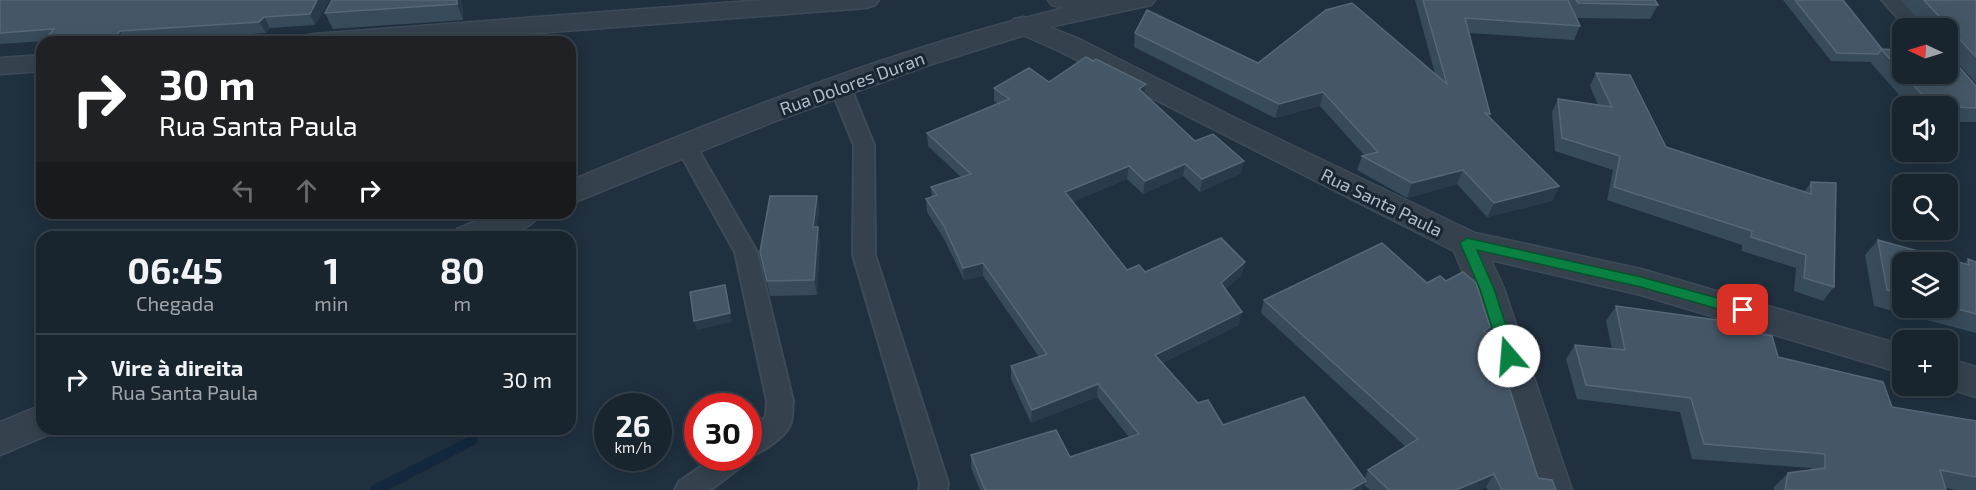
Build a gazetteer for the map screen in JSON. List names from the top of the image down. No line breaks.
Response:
{"streets":{"street":["Rua Dolores Duran","Rua Santa Paula"]},"crossings":[["Rua Dolores Duran","Rua Santa Paula"]],"north":"left","page":{"map_buttons":"+","turn":["30 m","Rua Santa Paula"],"eta":["06:45","Chegada","1","min","80","m"],"list":[{"name":"Vire à direita","note":"Rua Santa Paula","value":"30 m"}],"speed":"26 km/h","limit":"30"}}
